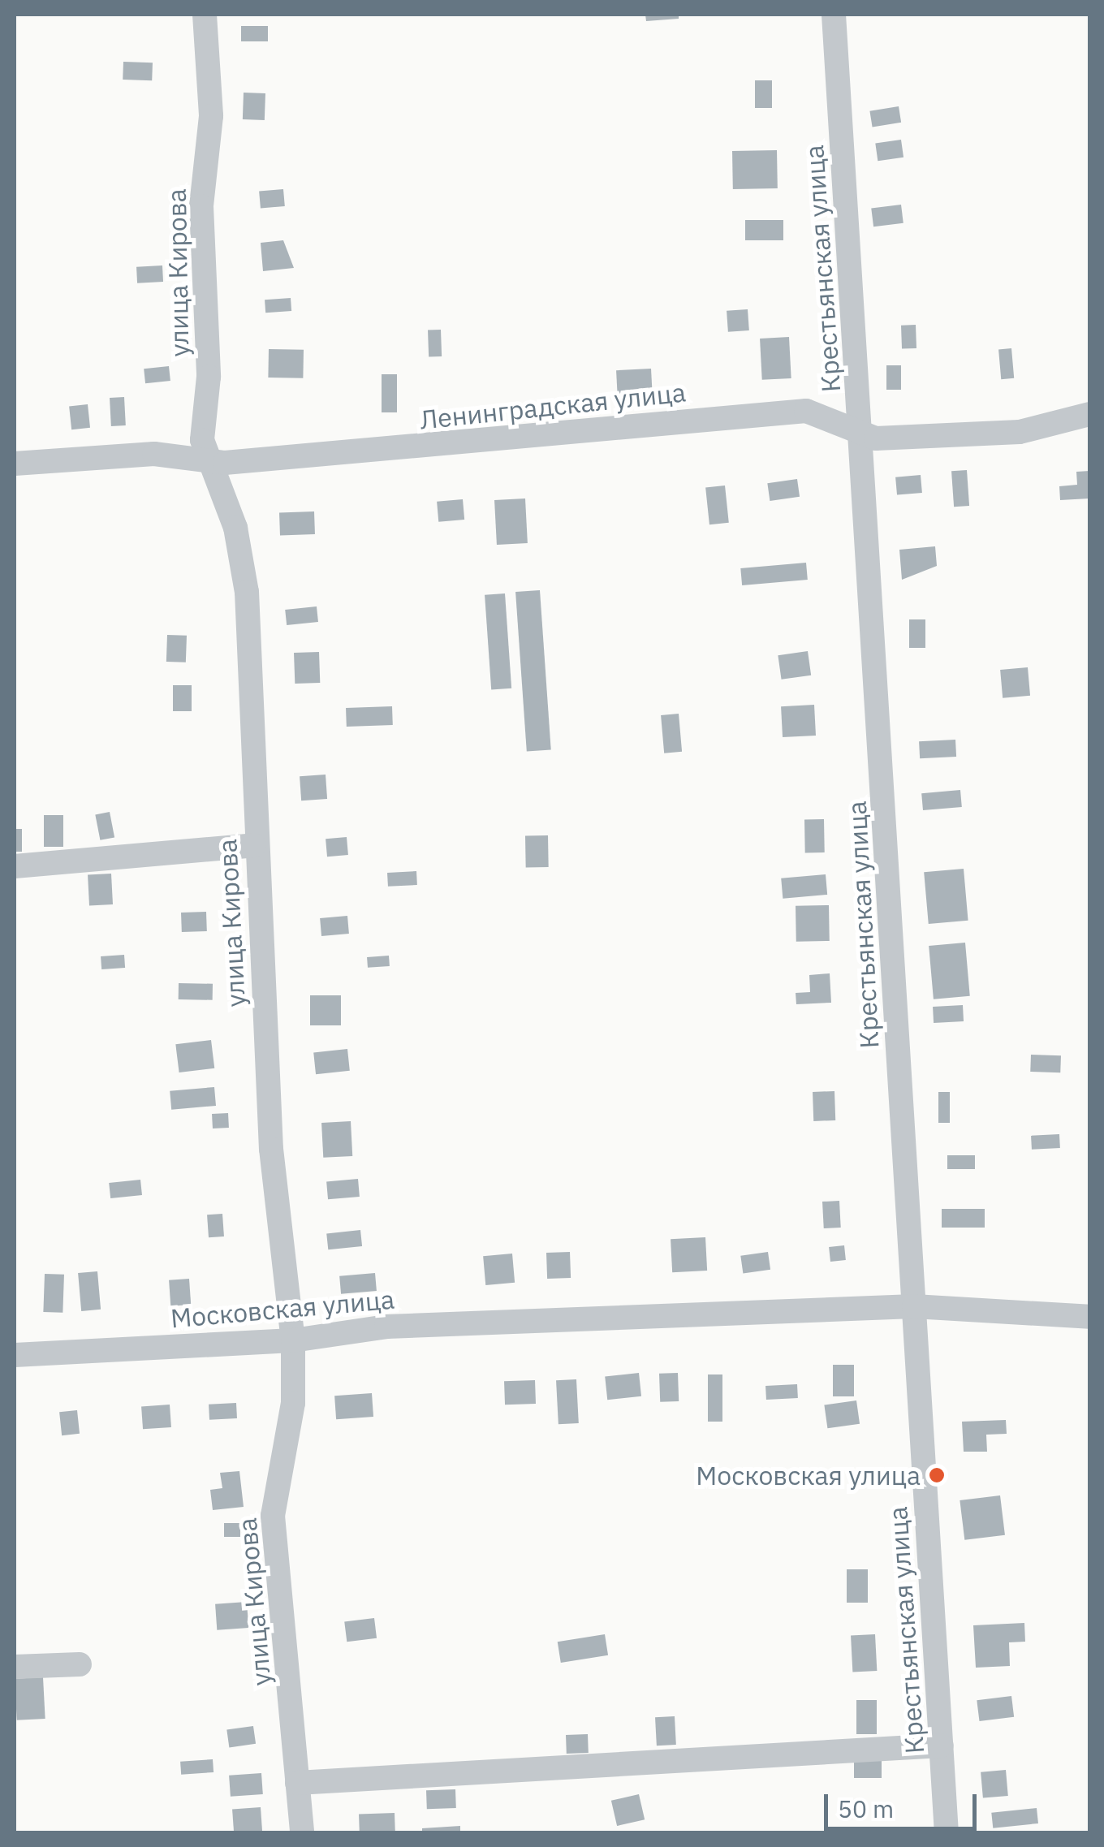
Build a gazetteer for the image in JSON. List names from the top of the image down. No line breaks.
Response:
{"streets":{"street":["Крестьянская улица","улица Кирова","Ленинградская улица","Московская улица"]},"crossings":[["Крестьянская улица","Ленинградская улица"],["Крестьянская улица","Московская улица"],["улица Кирова","Ленинградская улица"],["улица Кирова","Московская улица"]],"places":["Московская улица"],"scale_bar":"50 m"}
